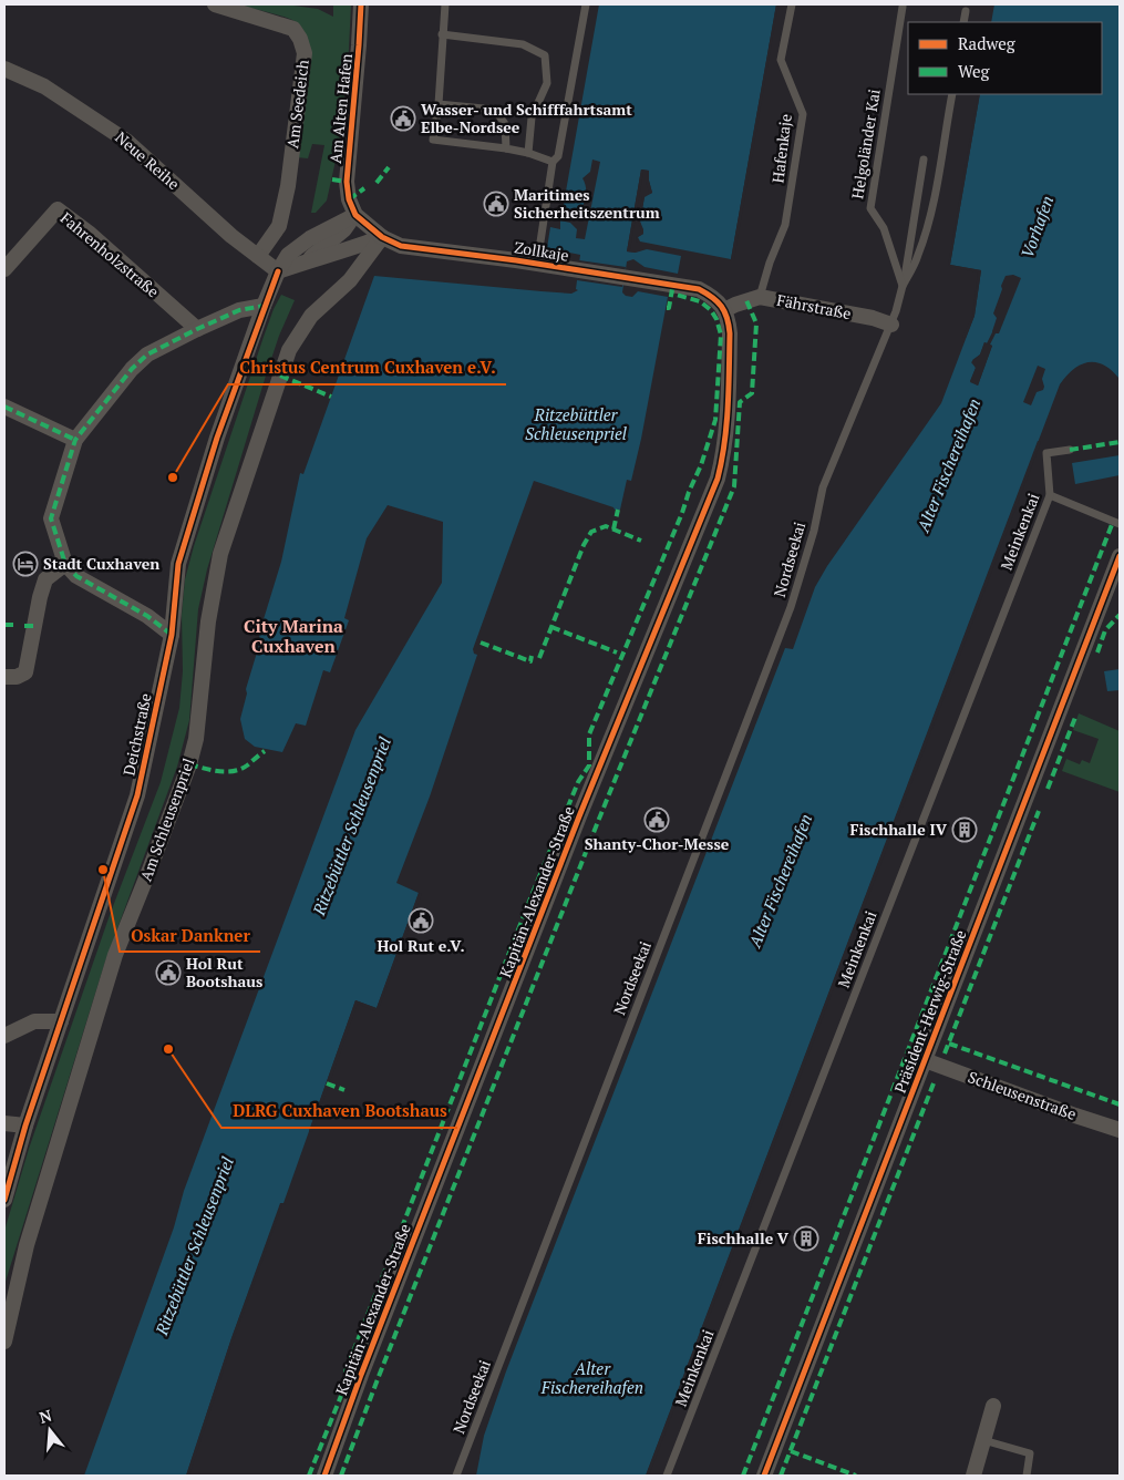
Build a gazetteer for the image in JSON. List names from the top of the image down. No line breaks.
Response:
{"streets":{"street":["Am Seedeich","Am Alten Hafen","Neue Reihe","Zollkaje","Fahrenholzstraße","Fährstraße","Deichstraße","Am Schleusenpriel","Kapitän-Alexander-Straße","Präsident-Herwig-Straße","Schleusenstraße"],"lane":["Helgoländer Kai","Hafenkaje","Meinkenkai","Nordseekai"]},"crossings":[["Am Seedeich","Neue Reihe"],["Am Alten Hafen","Zollkaje"],["Am Alten Hafen","Deichstraße"],["Hafenkaje","Fährstraße"],["Neue Reihe","Deichstraße"],["Zollkaje","Fährstraße"],["Zollkaje","Deichstraße"],["Zollkaje","Am Schleusenpriel"],["Zollkaje","Kapitän-Alexander-Straße"],["Fährstraße","Nordseekai"],["Fährstraße","Kapitän-Alexander-Straße"],["Präsident-Herwig-Straße","Schleusenstraße"]],"districts":["City Marina Cuxhaven"],"water":["Vorhafen","Ritzebüttler Schleusenpriel","Alter Fischereihafen"],"places":{"public building":["Wasser- und Schifffahrtsamt Elbe-Nordsee","Maritimes Sicherheitszentrum","Shanty-Chor-Messe","Hol Rut e.V.","Hol Rut Bootshaus"],"other":["Christus Centrum Cuxhaven e.V.","Oskar Dankner","DLRG Cuxhaven Bootshaus"],"hotel":["Stadt Cuxhaven"],"building":["Fischhalle IV","Fischhalle V"]},"legend":["Radweg","Weg"],"north":"top"}
